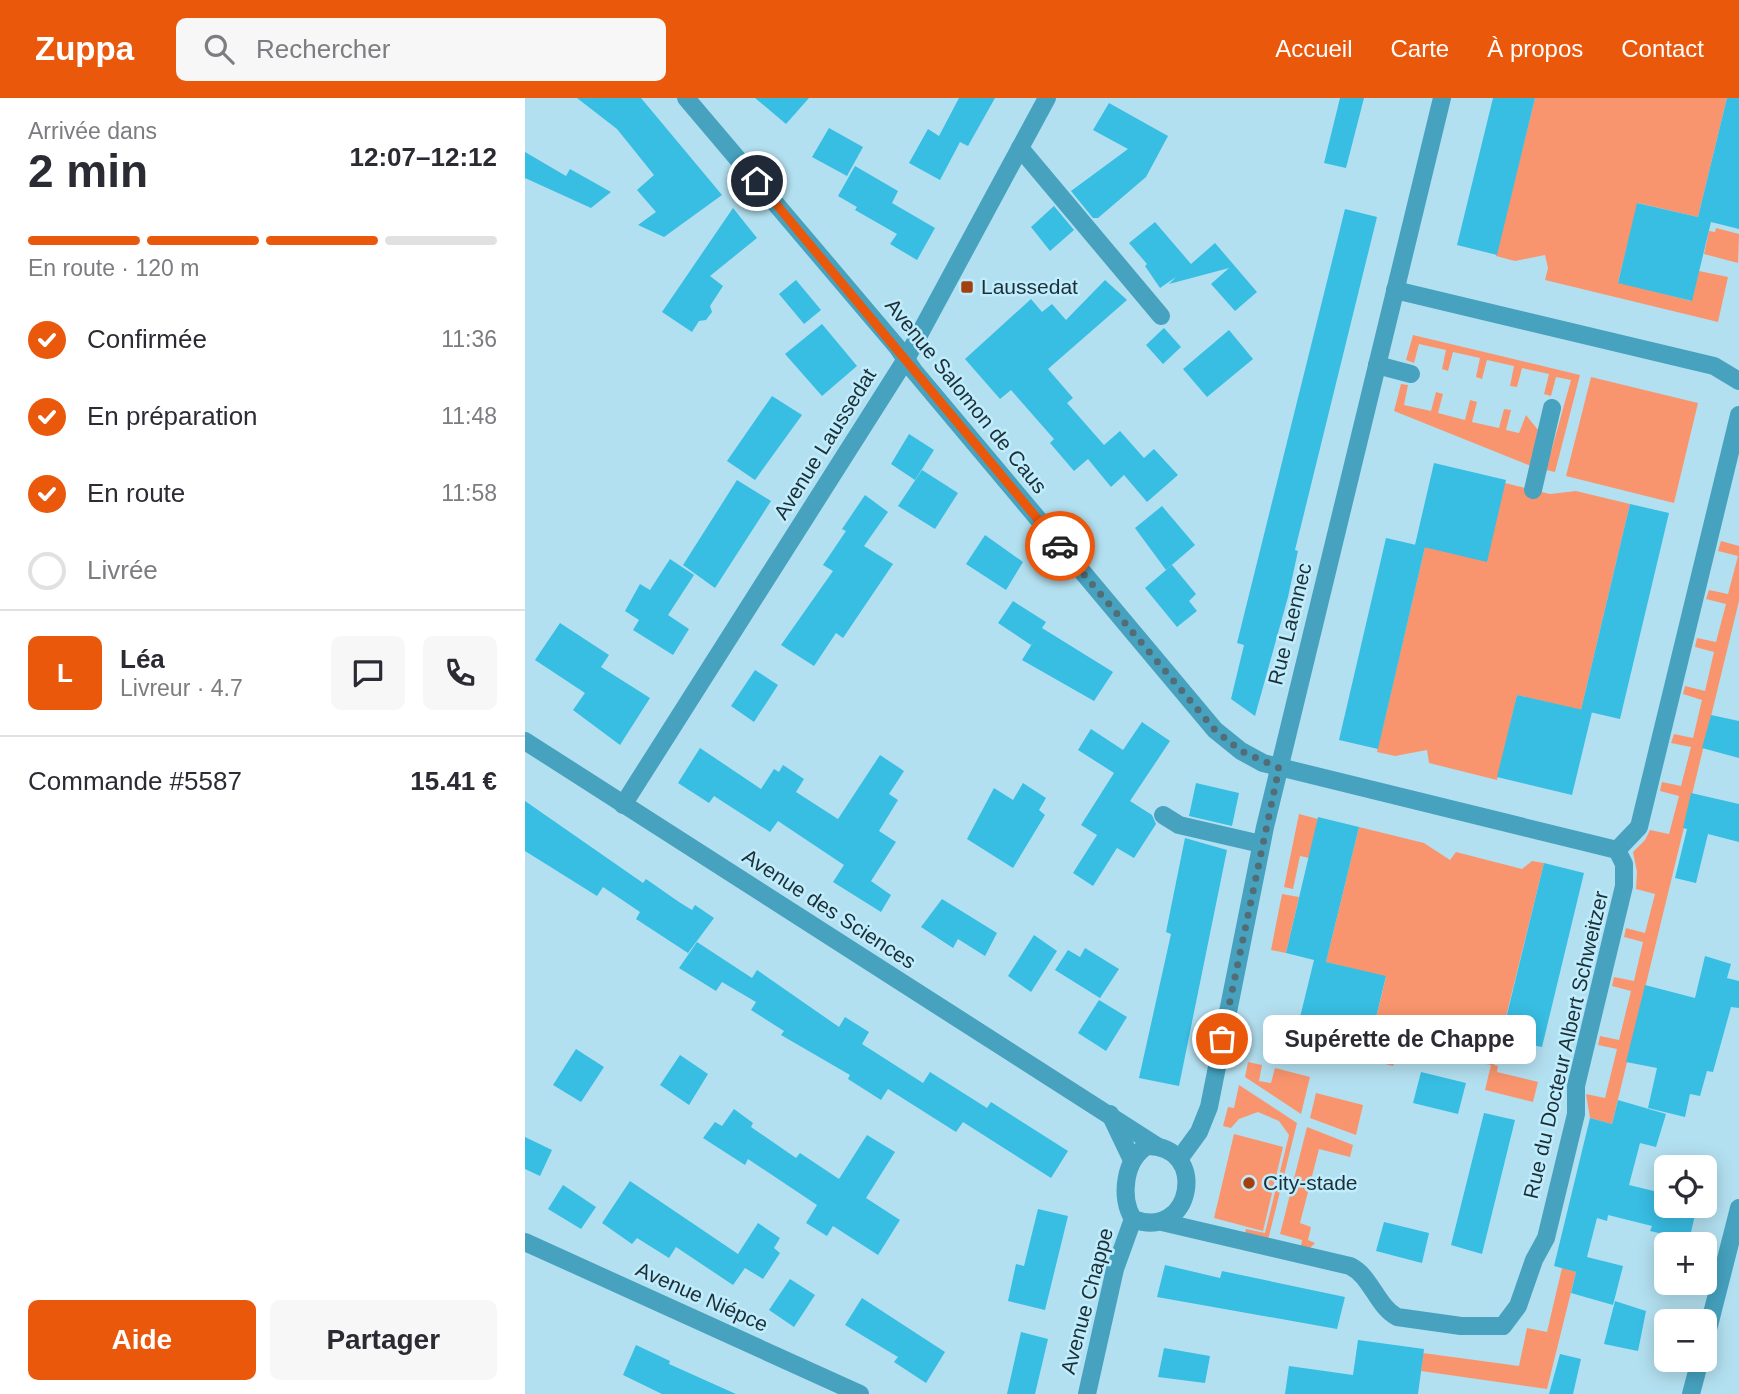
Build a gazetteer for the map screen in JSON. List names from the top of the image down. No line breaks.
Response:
{"streets":{"street":["Avenue Salomon de Caus","Avenue Laussedat","Rue Laennec","Avenue des Sciences","Rue du Docteur Albert Schweitzer","Avenue Niépce","Avenue Chappe"]},"crossings":[["Avenue Salomon de Caus","Avenue Laussedat"],["Avenue Salomon de Caus","Rue Laennec"],["Avenue Salomon de Caus","Rue du Docteur Albert Schweitzer"],["Avenue Laussedat","Avenue des Sciences"],["Rue Laennec","Avenue des Sciences"],["Rue Laennec","Rue du Docteur Albert Schweitzer"],["Rue Laennec","Avenue Chappe"],["Avenue des Sciences","Rue du Docteur Albert Schweitzer"],["Avenue des Sciences","Avenue Chappe"],["Rue du Docteur Albert Schweitzer","Avenue Chappe"]],"places":{"transit":["Laussedat"],"other":["Supérette de Chappe","City-stade"]},"page":{"header":"Zuppa","search":"Rechercher","nav":["Accueil","Carte","À propos","Contact"],"heading":["2 min","Arrivée dans","12:07–12:12"],"panel":["Léa","Livreur · 4.7","Commande #5587","15.41 €"],"bar":"En route · 120 m","list":[["Confirmée","11:36"],["En préparation","11:48"],["En route","11:58"],"Livrée"],"round":"L","bubble":"Supérette de Chappe","map_buttons":["+","−"],"buttons":["Aide","Partager"]}}
